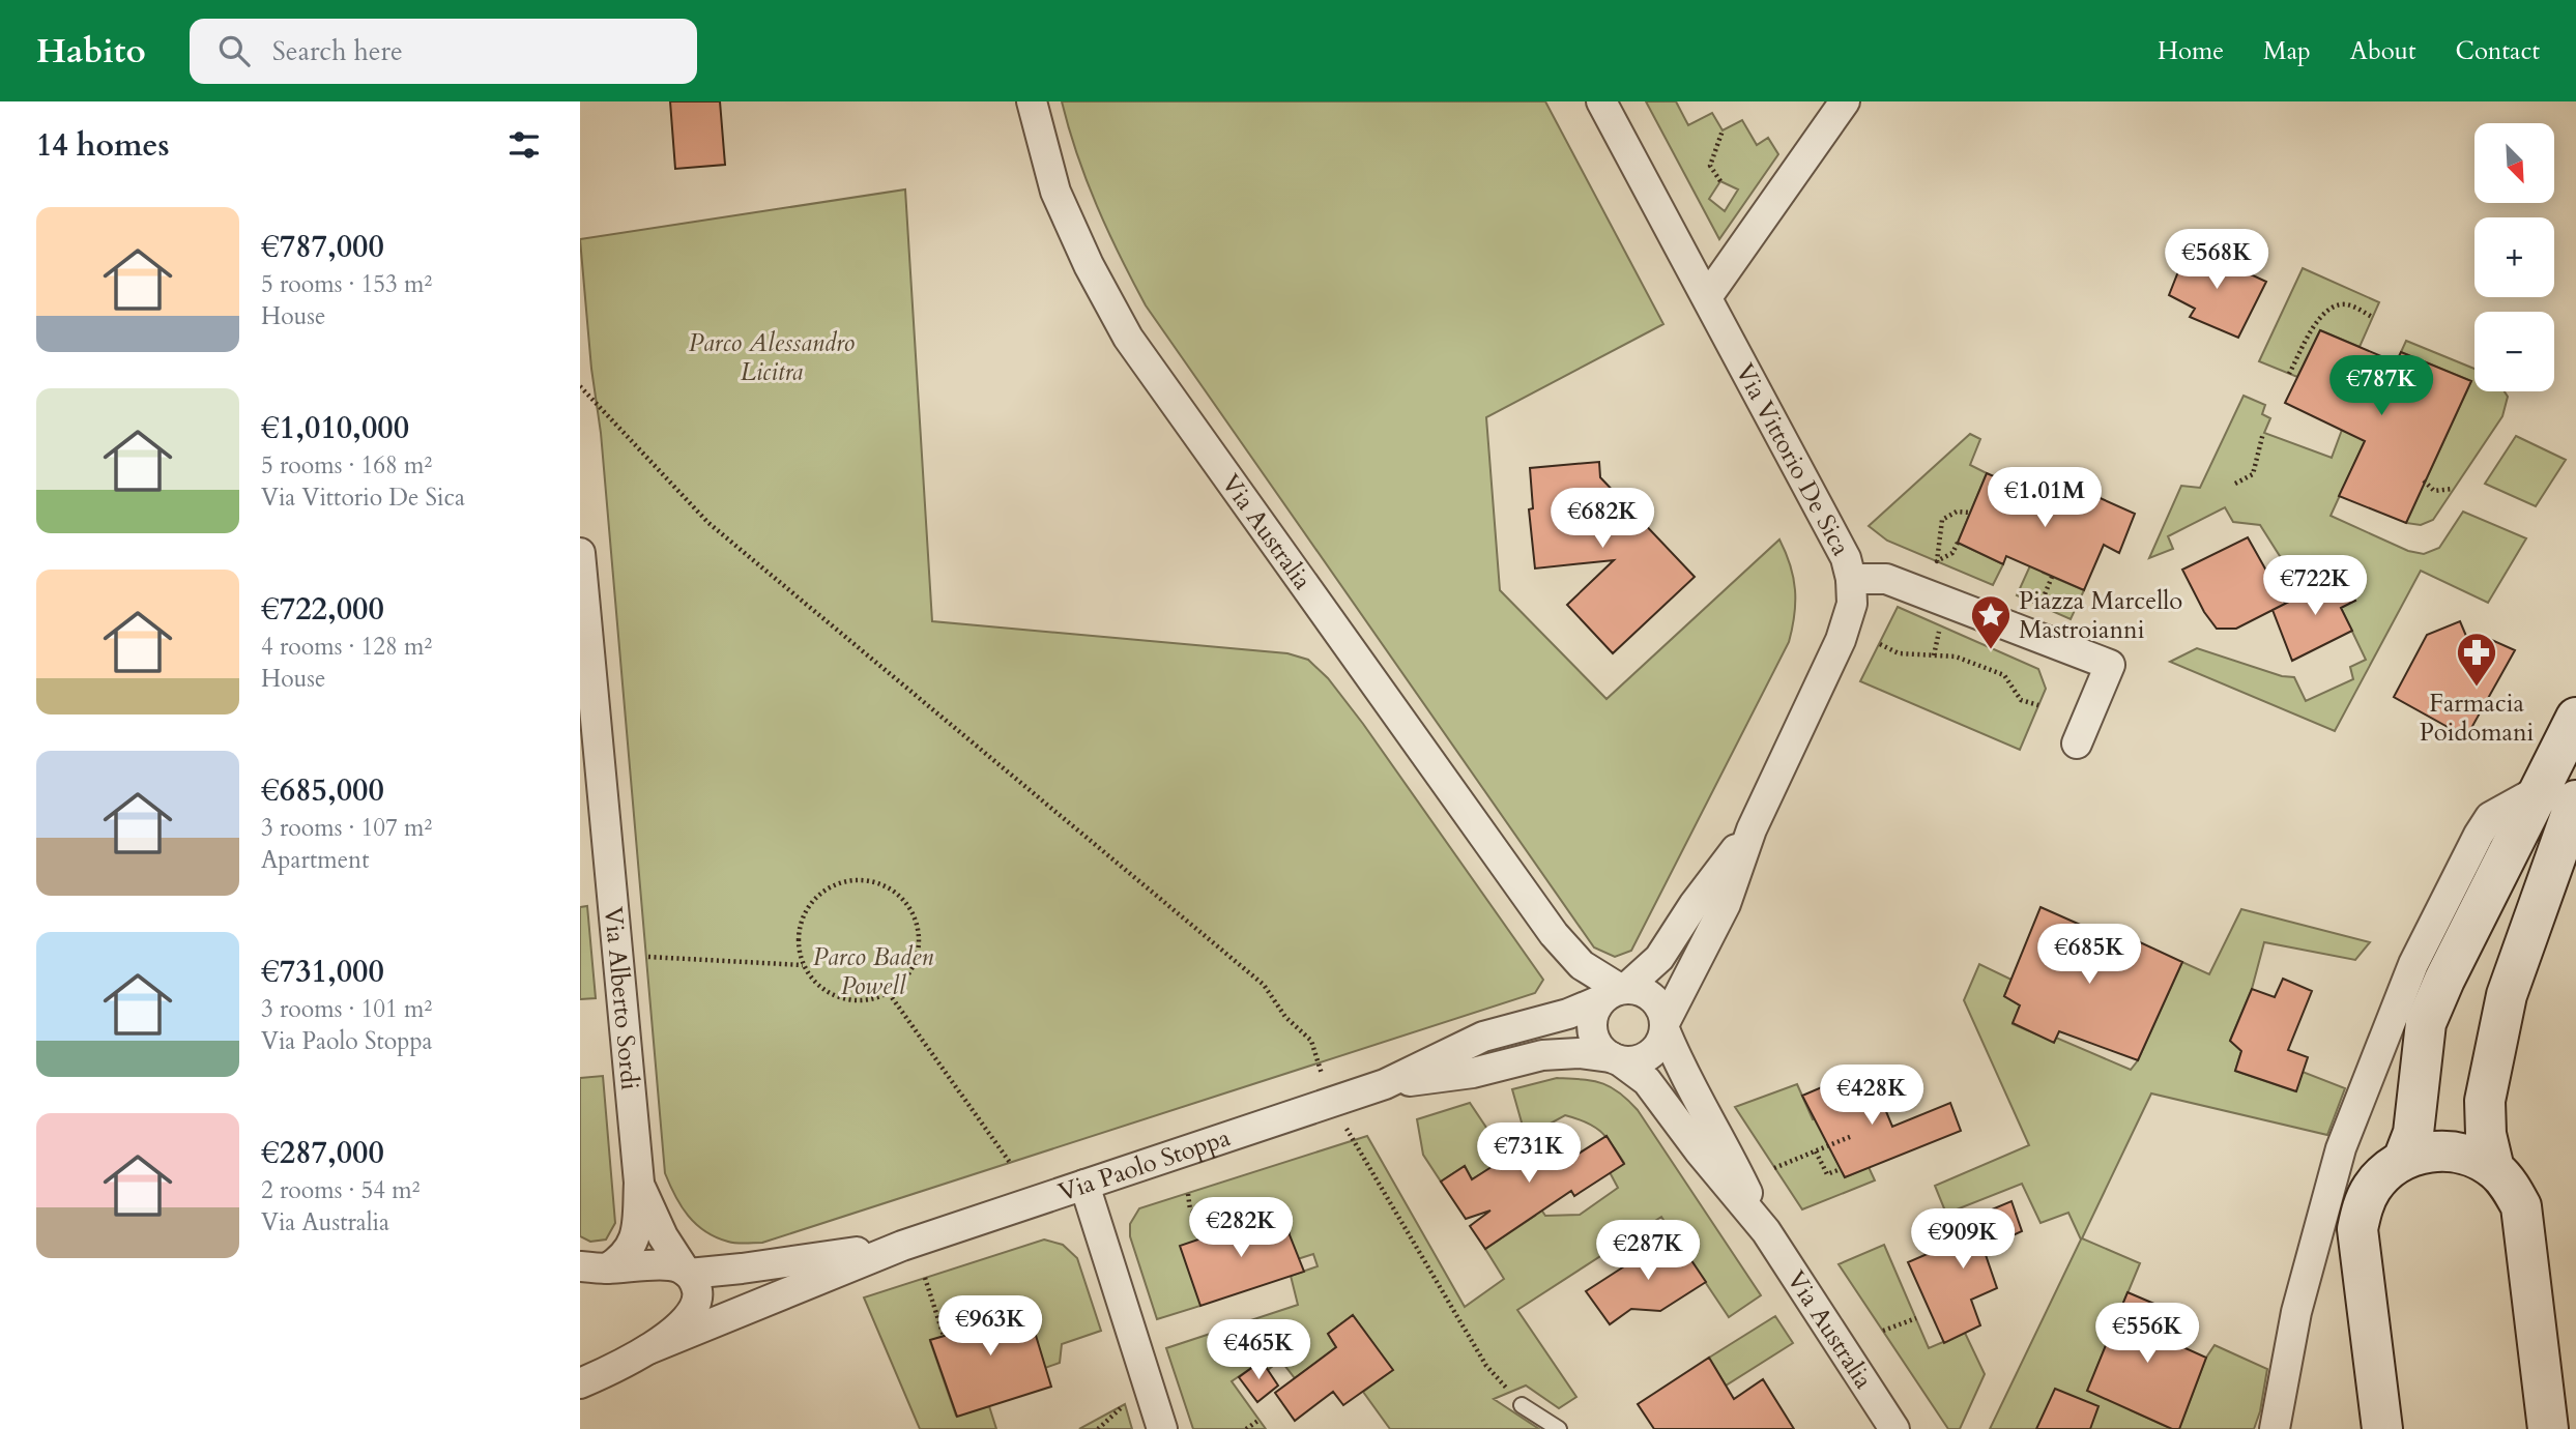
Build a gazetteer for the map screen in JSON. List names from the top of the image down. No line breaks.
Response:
{"streets":{"street":["Via Vittorio De Sica","Via Australia","Via Alberto Sordi","Via Paolo Stoppa"]},"crossings":[["Via Alberto Sordi","Via Paolo Stoppa"]],"parks":["Parco Alessandro Licitra","Parco Baden Powell"],"places":{"place":["Piazza Marcello Mastroianni"],"pharmacy":["Farmacia Poidomani"]},"north":"bottom right","page":{"header":"Habito","search":"Search here","nav":["Home","Map","About","Contact"],"heading":"14 homes","map_buttons":["+","−"],"list":[{"name":"€787,000","note":"5 rooms · 153 m² · House"},{"name":"€1,010,000","note":"5 rooms · 168 m² · Via Vittorio De Sica"},{"name":"€722,000","note":"4 rooms · 128 m² · House"},{"name":"€685,000","note":"3 rooms · 107 m² · Apartment"},{"name":"€731,000","note":"3 rooms · 101 m² · Via Paolo Stoppa"},{"name":"€287,000","note":"2 rooms · 54 m² · Via Australia"}],"price":["€568K","€787K","€1.01M","€682K","€722K","€685K","€428K","€731K","€282K","€909K","€287K","€963K","€556K","€465K"]}}
